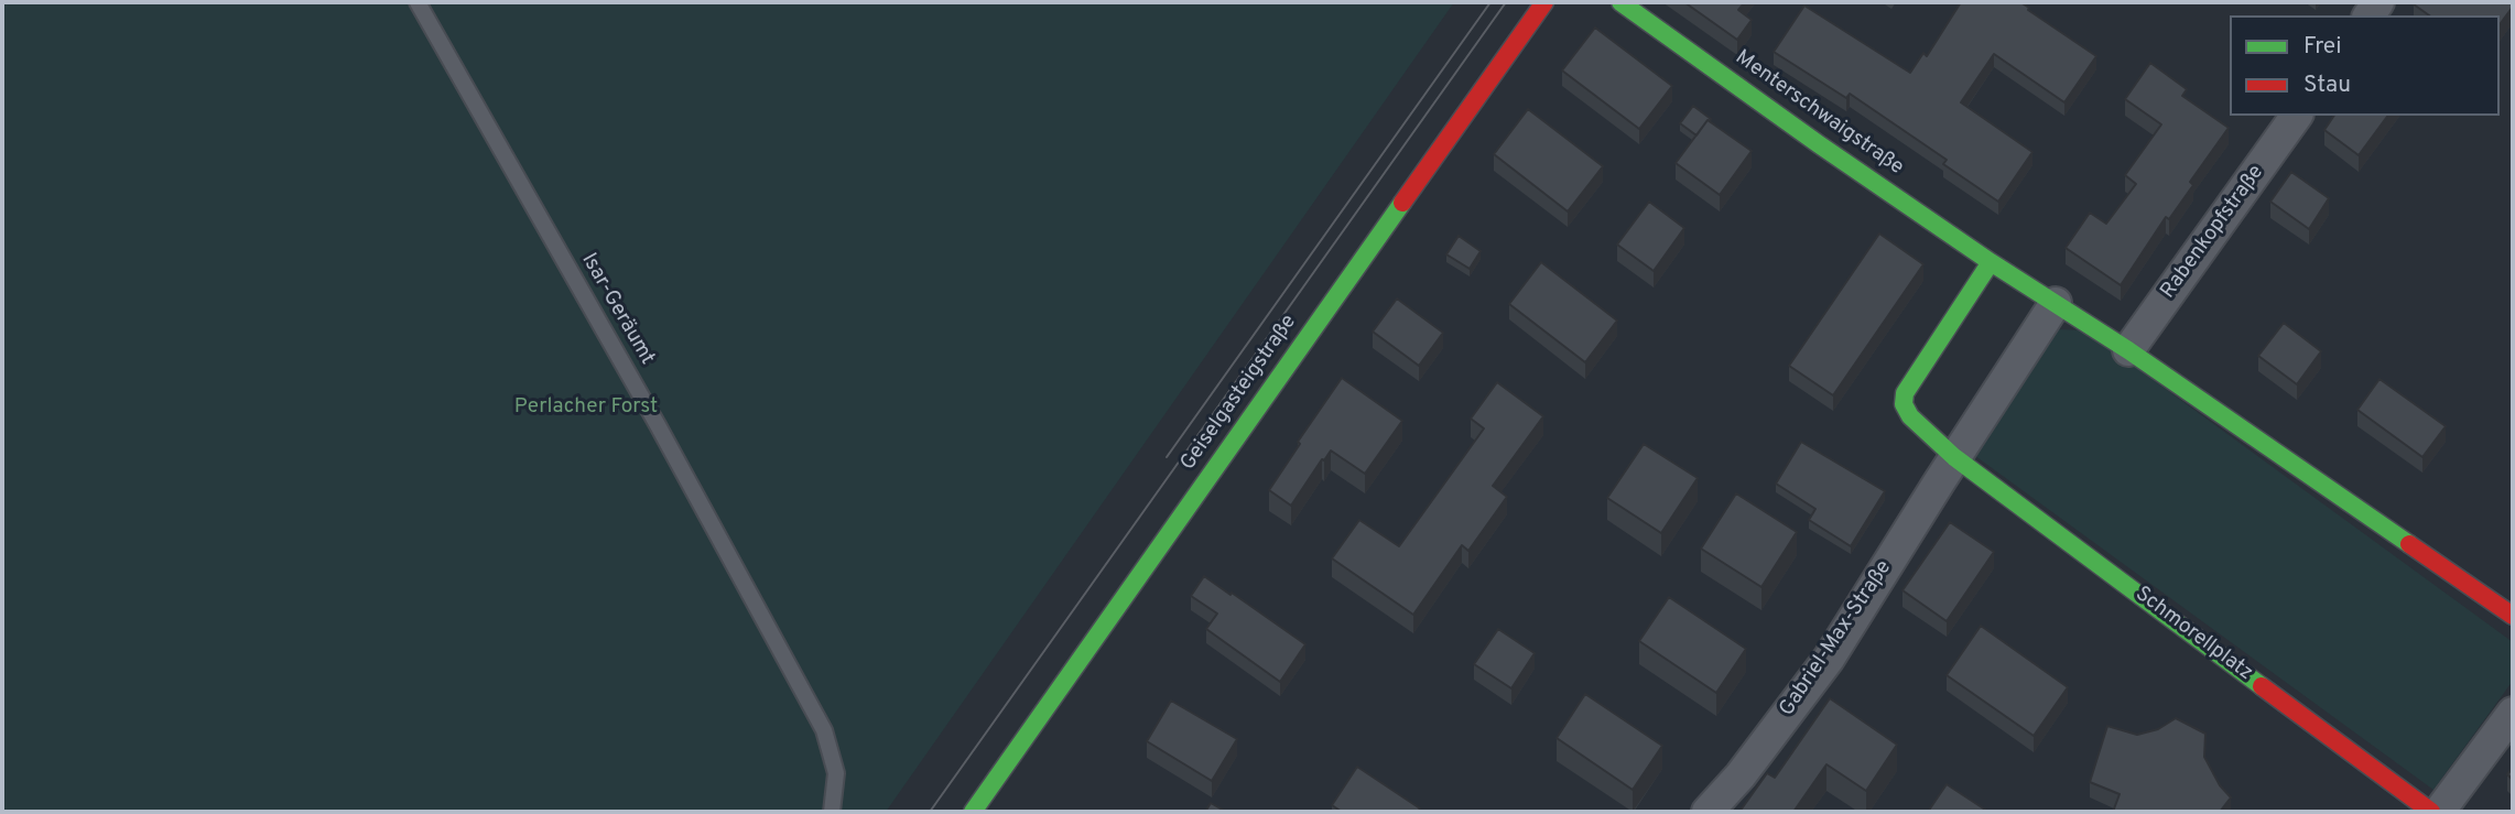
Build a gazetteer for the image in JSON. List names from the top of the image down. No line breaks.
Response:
{"streets":{"street":["Menterschwaigstraße","Rabenkopfstraße","Geiselgasteigstraße","Schmorellplatz","Gabriel-Max-Straße"],"lane":["Isar-Geräumt"]},"crossings":[["Menterschwaigstraße","Schmorellplatz"],["Schmorellplatz","Gabriel-Max-Straße"]],"parks":["Perlacher Forst"],"legend":["Frei","Stau"]}
